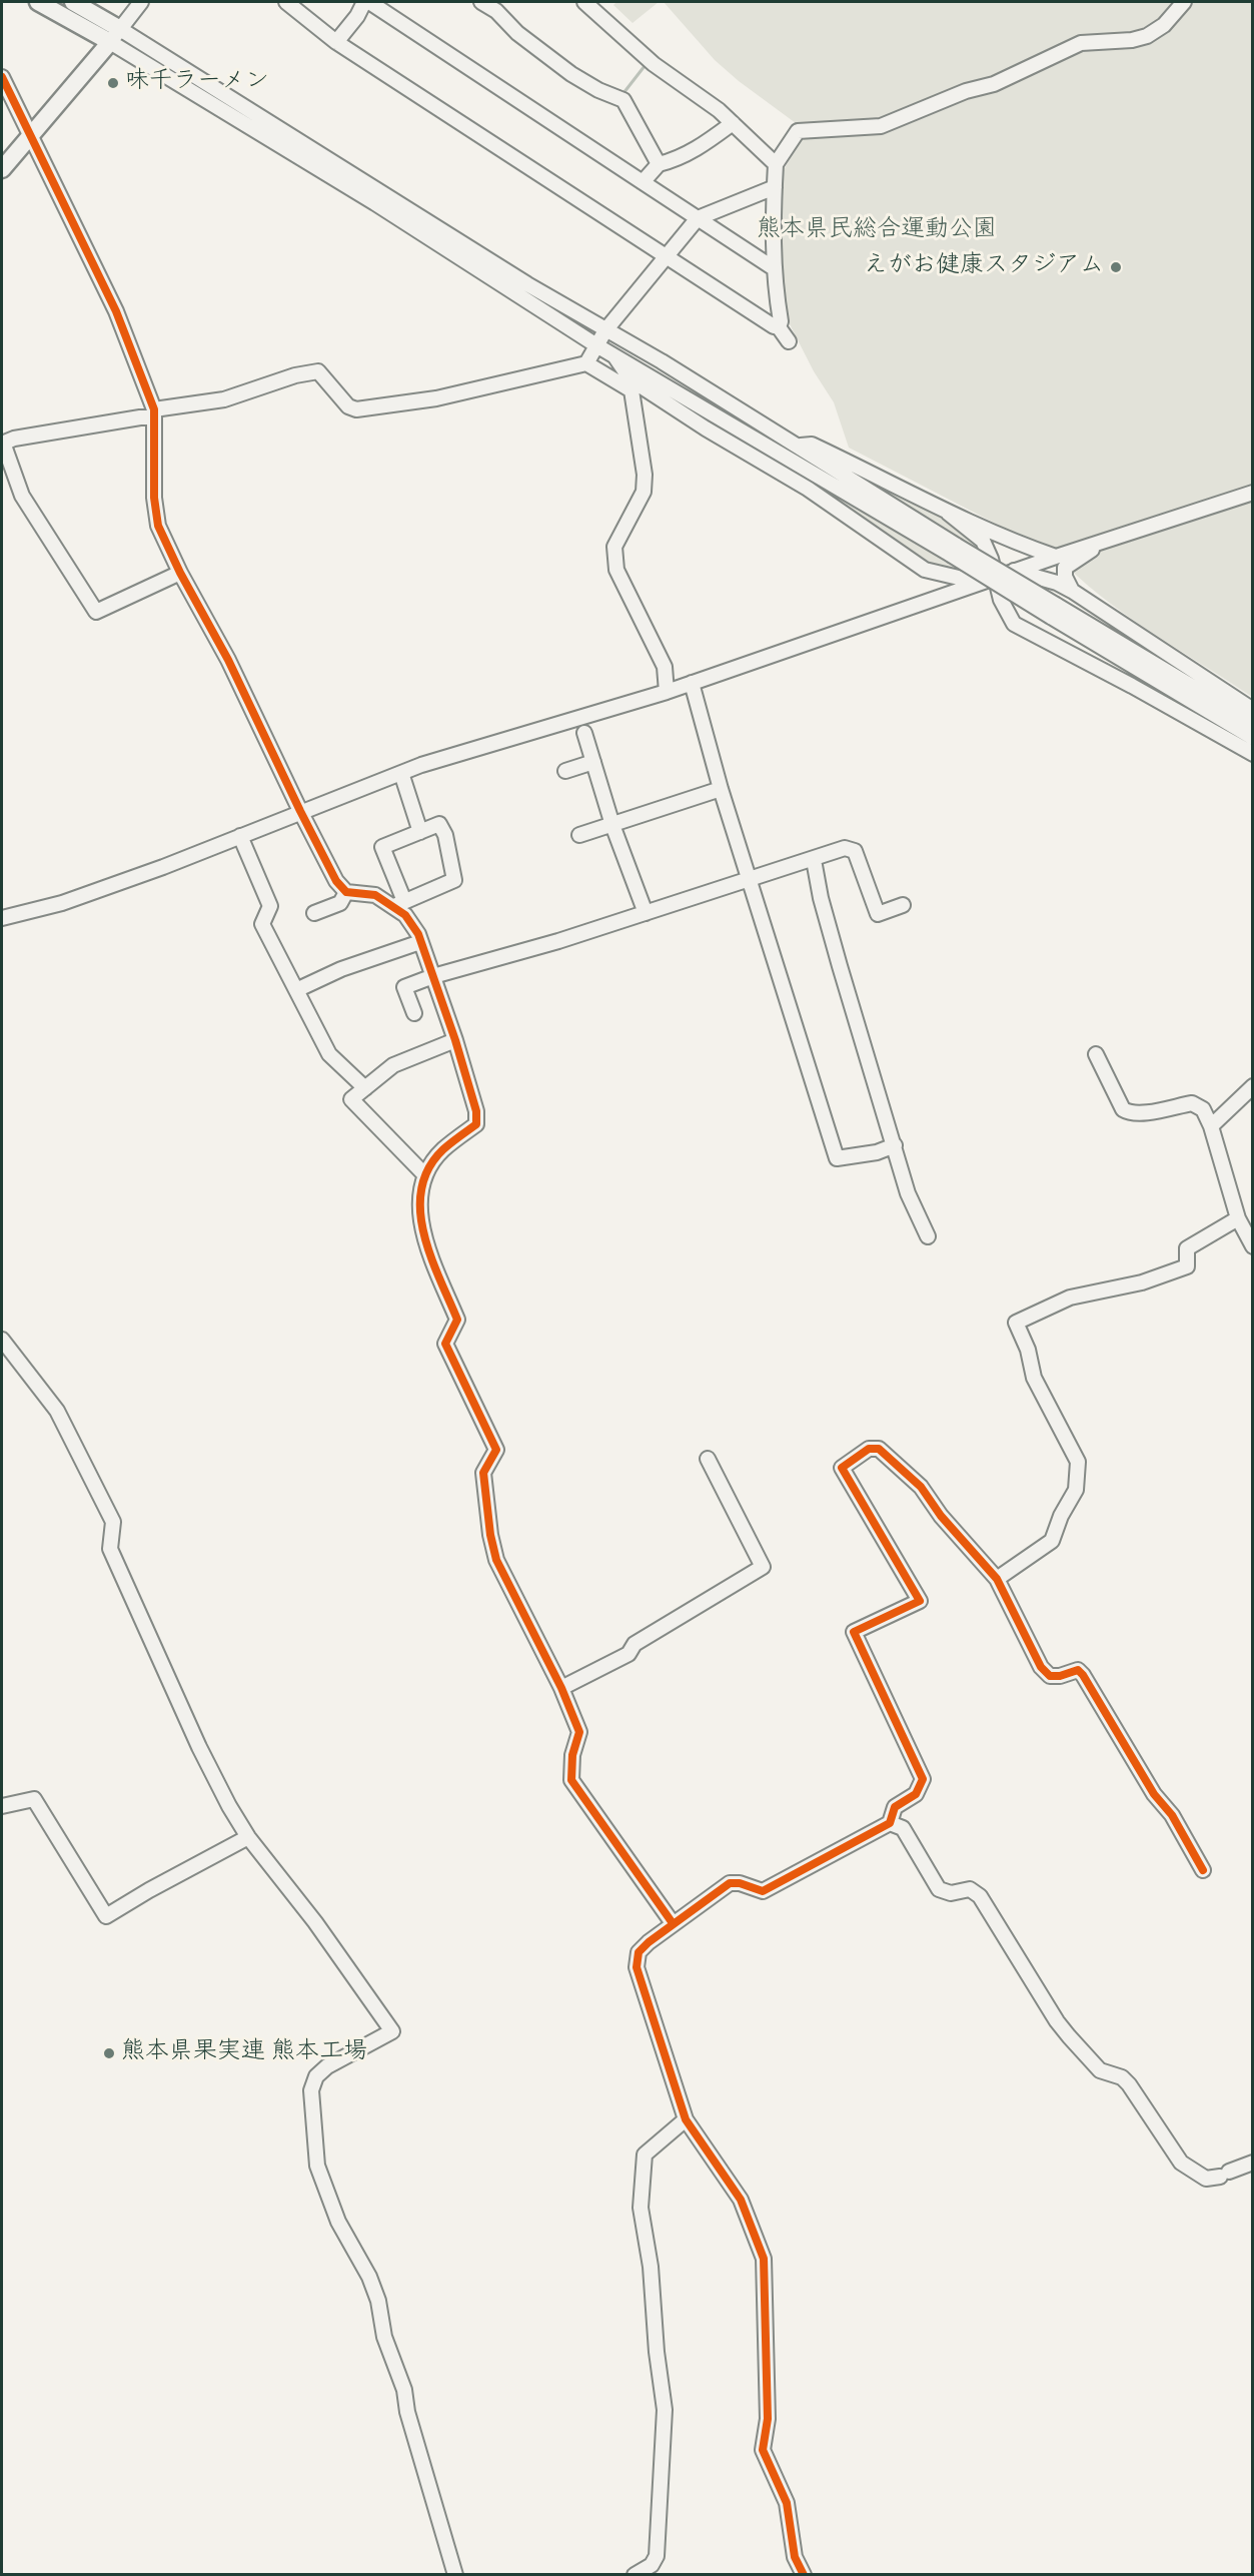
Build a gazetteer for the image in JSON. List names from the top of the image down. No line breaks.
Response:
{"parks":["熊本県民総合運動公園"],"places":["味千ラーメン","えがお健康スタジアム","熊本県果実連 熊本工場"]}
